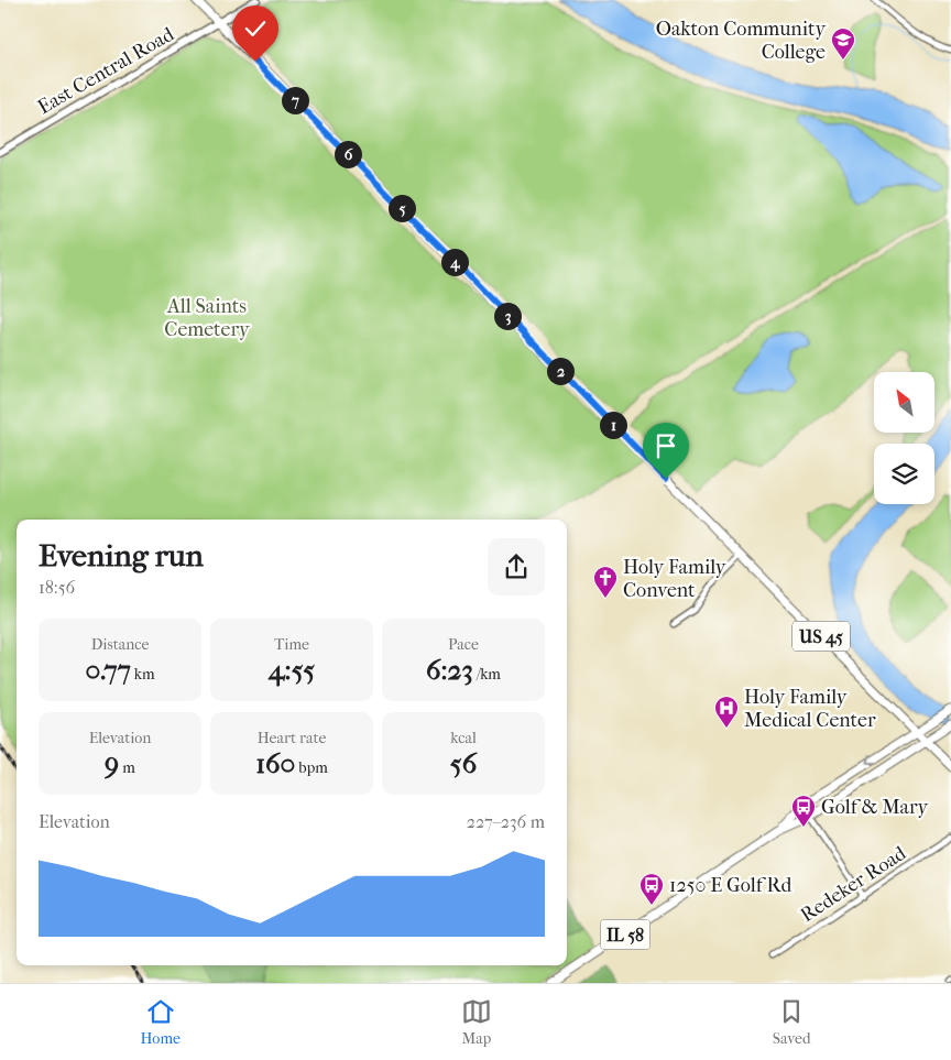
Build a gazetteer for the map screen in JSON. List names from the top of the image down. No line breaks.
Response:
{"streets":{"main road":["East Central Road","US 45","IL 58"],"street":["Redeker Road"]},"crossings":[["East Central Road","US 45"],["US 45","IL 58"]],"parks":["All Saints Cemetery"],"places":{"school or university":["Oakton Community College"],"church":["Holy Family Convent"],"hospital":["Holy Family Medical Center"],"bus stop":["Golf & Mary","1250 E Golf Rd"]},"north":"top left","page":{"pins":["7","6","5","4","3","2","1"],"heading":["Evening run","18:56"],"stats":[["Distance","0.77 km"],["Time","4:55"],["Pace","6:23 /km"],["Elevation","9 m"],["Heart rate","160 bpm"],["kcal","56"]],"chart":["Elevation","227–236 m"],"tabs":["Home","Map","Saved"]}}
